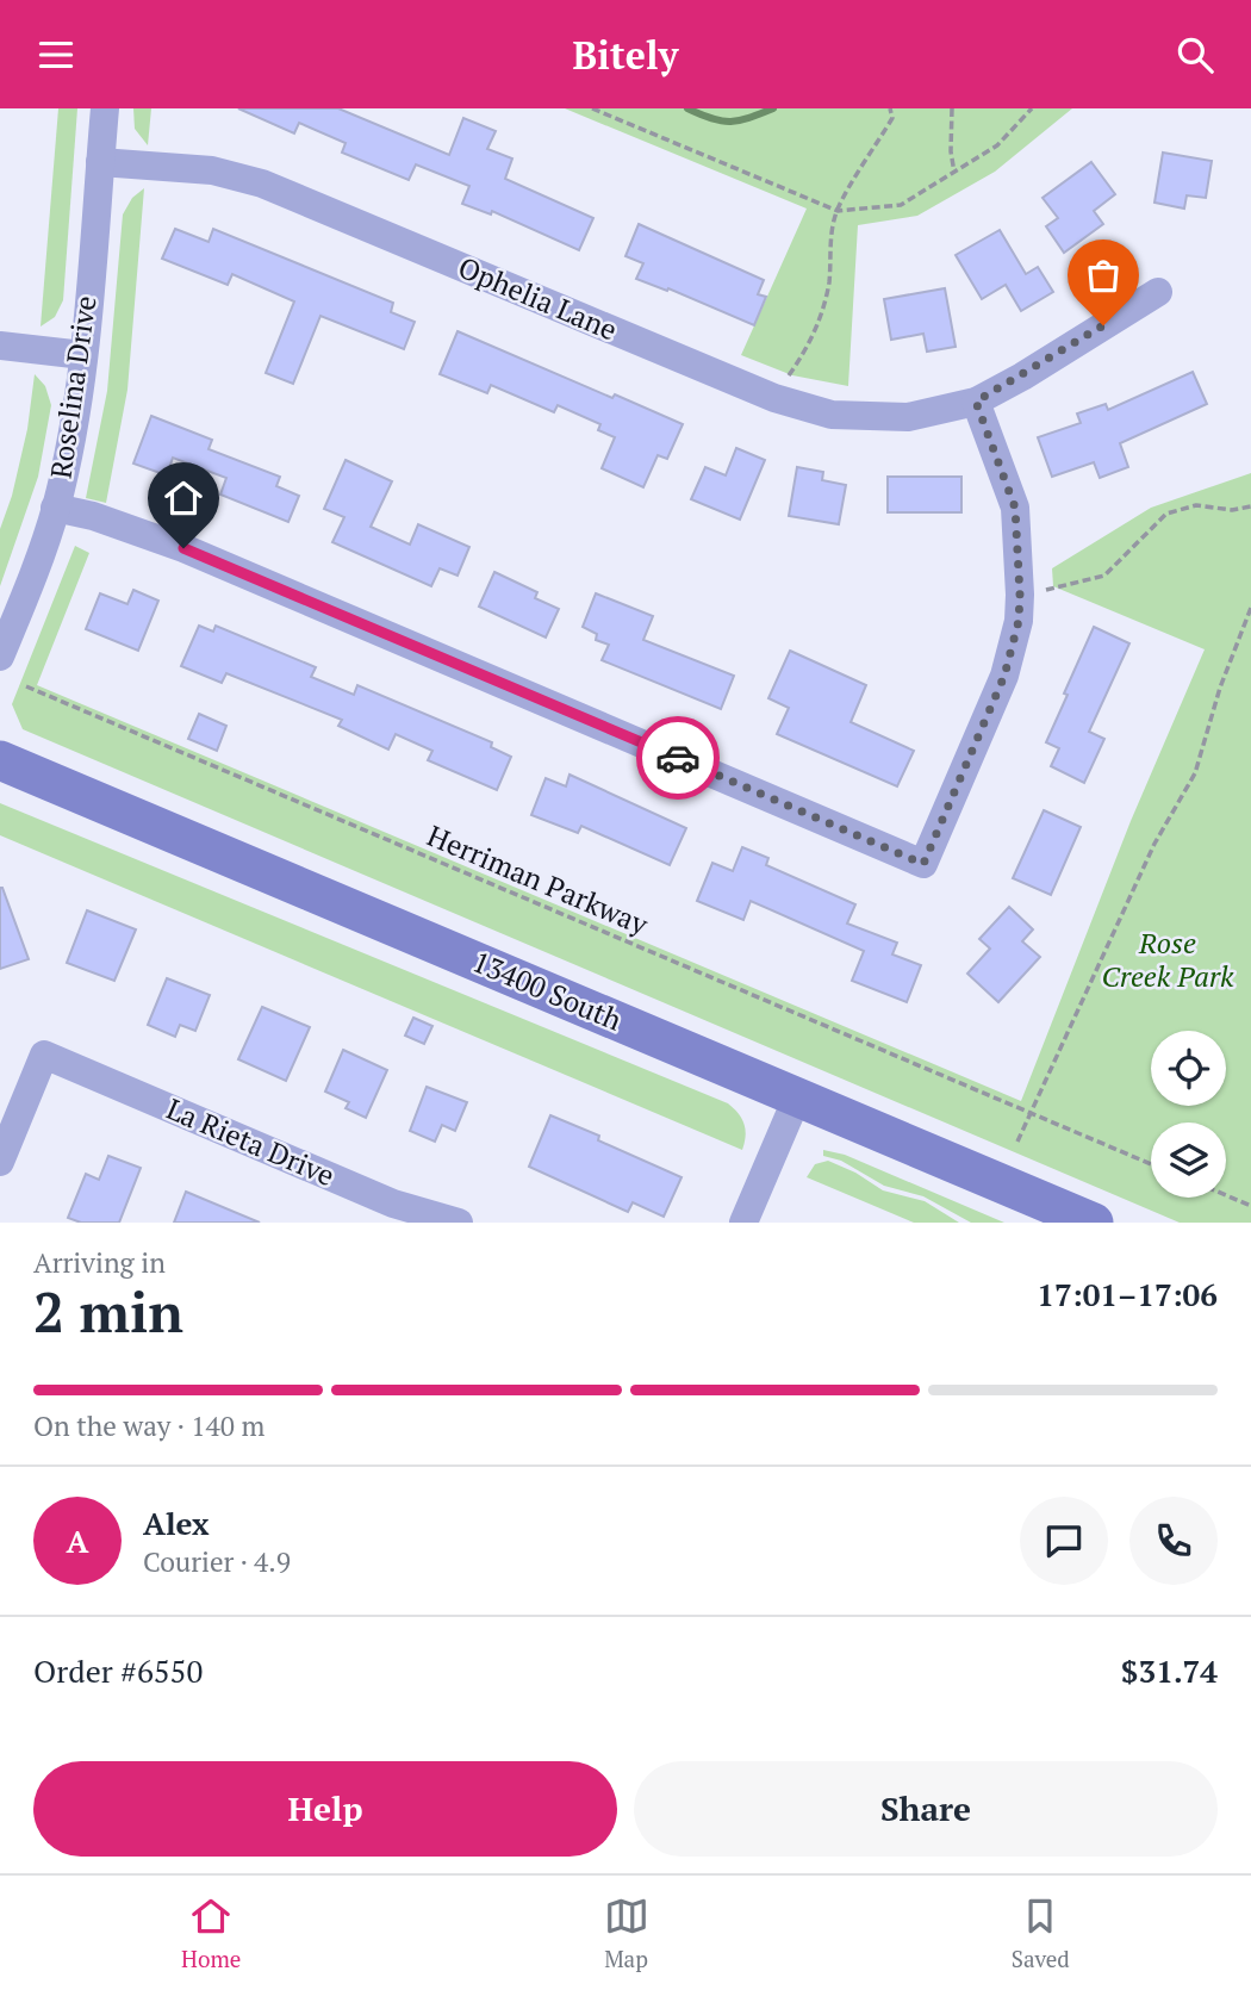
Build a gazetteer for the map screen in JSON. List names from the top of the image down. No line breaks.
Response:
{"streets":{"main road":["13400 South"],"street":["Ophelia Lane","Roselina Drive","La Rieta Drive"],"path":["Herriman Parkway"]},"crossings":[["Ophelia Lane","Roselina Drive"]],"parks":["Rose Creek Park"],"page":{"header":"Bitely","heading":["2 min","Arriving in","17:01–17:06"],"panel":["Alex","Courier · 4.9","Order #6550","$31.74"],"bar":"On the way · 140 m","round":"A","buttons":["Help","Share"],"tabs":["Home","Map","Saved"]}}
